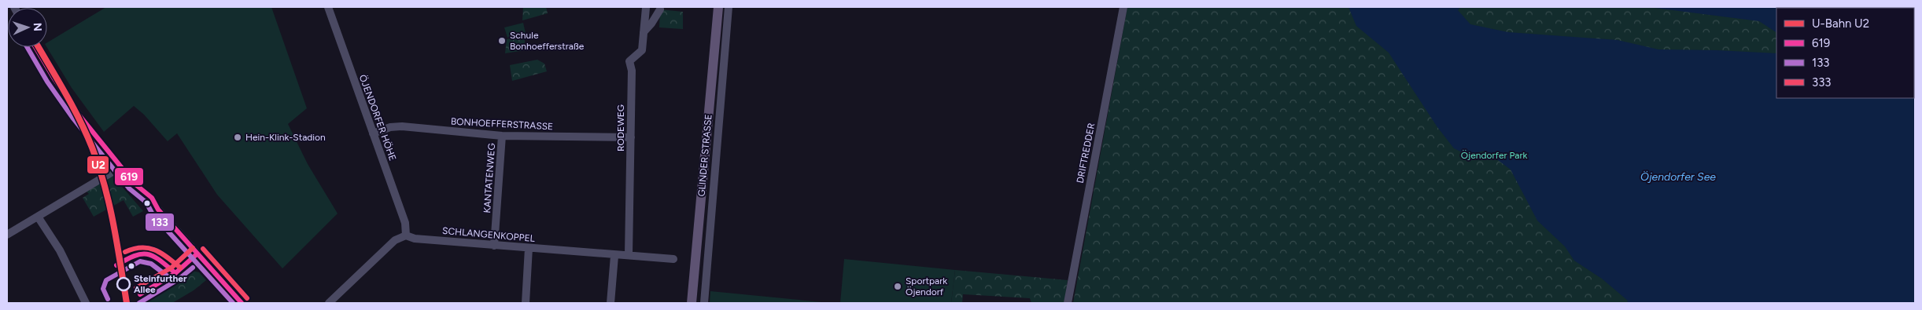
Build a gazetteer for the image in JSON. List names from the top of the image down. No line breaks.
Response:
{"streets":{"main road":["GLINDER STRASSE"],"street":["ÖJENDORFER HÖHE","BONHOEFFERSTRASSE","RODEWEG","DRIFTREDDER","KANTATENWEG","SCHLANGENKOPPEL"]},"crossings":[["ÖJENDORFER HÖHE","BONHOEFFERSTRASSE"],["ÖJENDORFER HÖHE","SCHLANGENKOPPEL"],["BONHOEFFERSTRASSE","RODEWEG"],["BONHOEFFERSTRASSE","KANTATENWEG"],["RODEWEG","SCHLANGENKOPPEL"],["KANTATENWEG","SCHLANGENKOPPEL"]],"water":["Öjendorfer See"],"parks":["Öjendorfer Park"],"places":["Schule Bonhoefferstraße","Hein-Klink-Stadion","Steinfurther Allee","Sportpark Öjendorf"],"lines":["metro line U2","transit line 619","transit line 133","transit line 333"],"legend":["U-Bahn U2","619","133","333"],"north":"right"}
